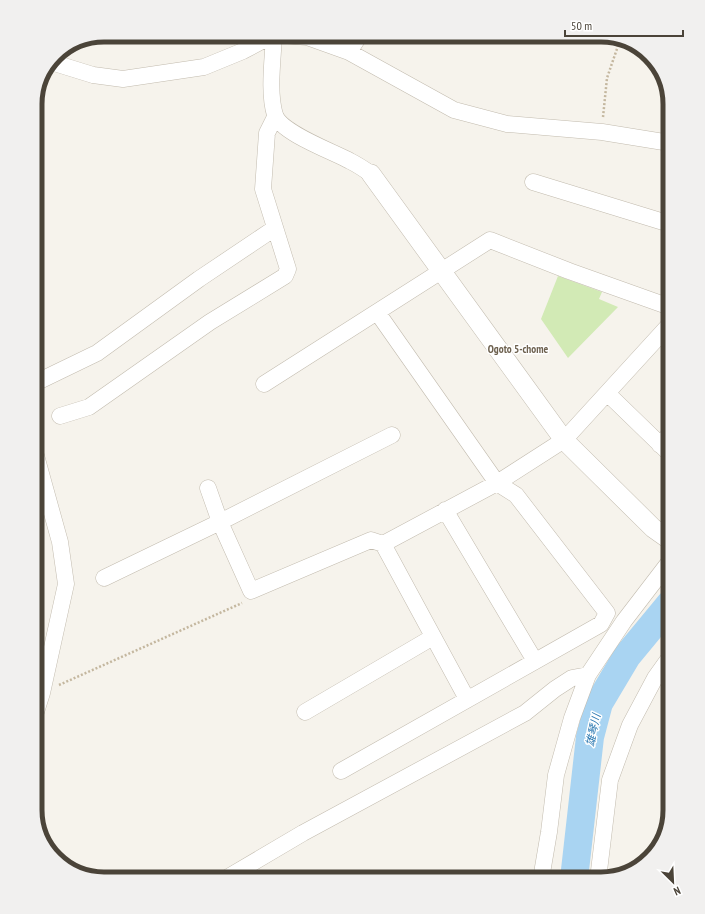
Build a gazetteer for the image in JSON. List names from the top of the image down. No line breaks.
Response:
{"districts":["Ogoto 5-chome"],"water":["雄琴川"],"scale_bar":"50 m","north":"bottom right"}
